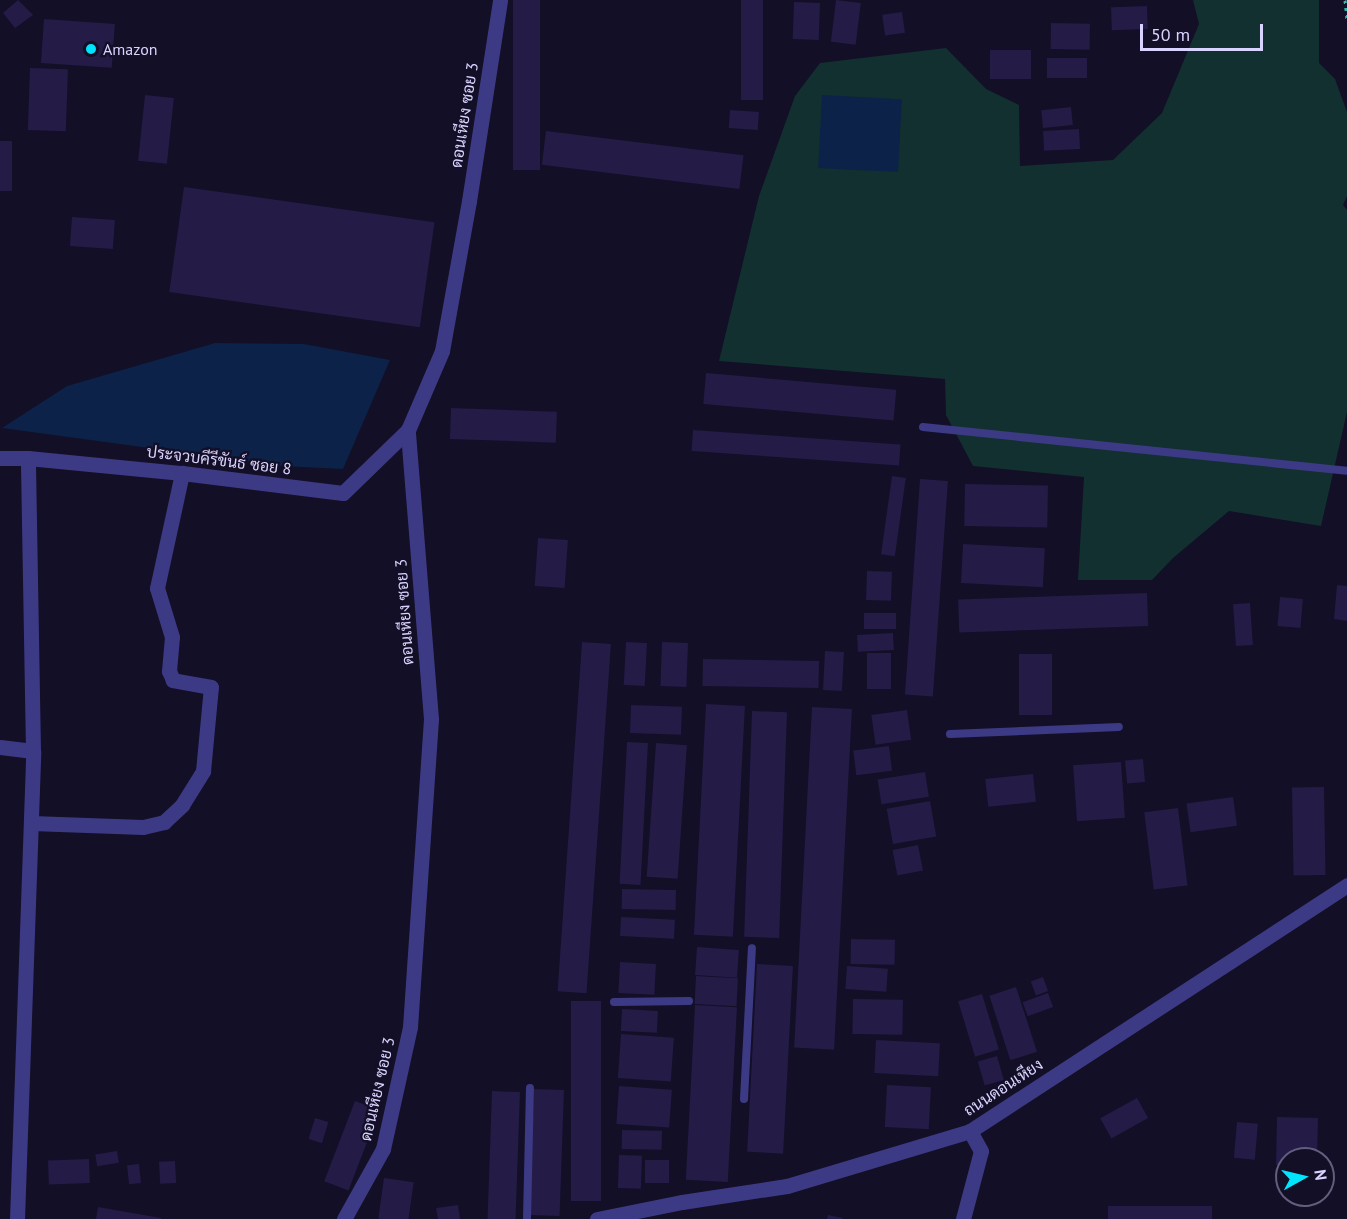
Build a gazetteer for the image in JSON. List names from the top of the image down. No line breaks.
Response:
{"streets":{"street":["ดอนเหียง ซอย 3","ประจวบคีรีขันธ์ ซอย 8","ถนนดอนเหียง"]},"crossings":[["ดอนเหียง ซอย 3","ประจวบคีรีขันธ์ ซอย 8"]],"places":["Amazon"],"scale_bar":"50 m","north":"right"}
